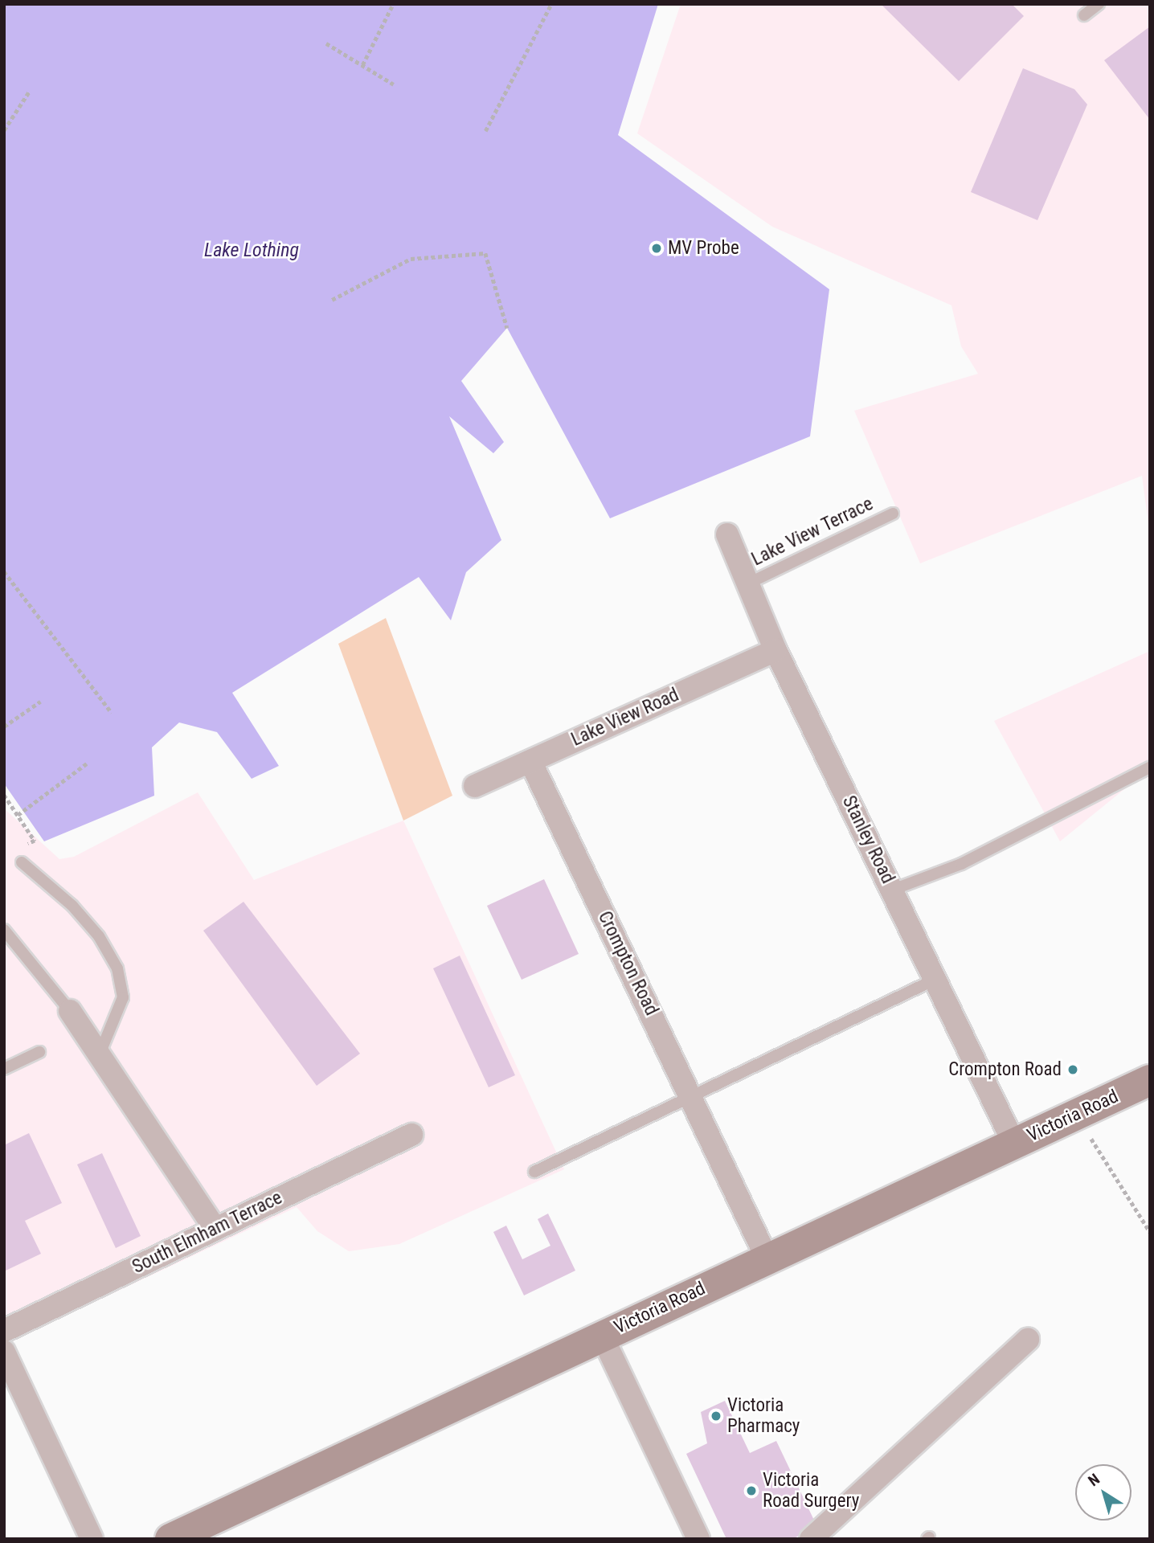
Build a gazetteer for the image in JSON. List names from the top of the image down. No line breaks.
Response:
{"streets":{"main road":["Victoria Road"],"street":["Lake View Road","Stanley Road","Crompton Road","South Elmham Terrace"],"lane":["Lake View Terrace"]},"crossings":[["Lake View Terrace","Stanley Road"],["Lake View Road","Stanley Road"],["Lake View Road","Crompton Road"],["Stanley Road","Victoria Road"],["Crompton Road","Victoria Road"]],"water":["Lake Lothing"],"places":["MV Probe","Crompton Road","Victoria Pharmacy","Victoria Road Surgery"],"north":"top left"}
